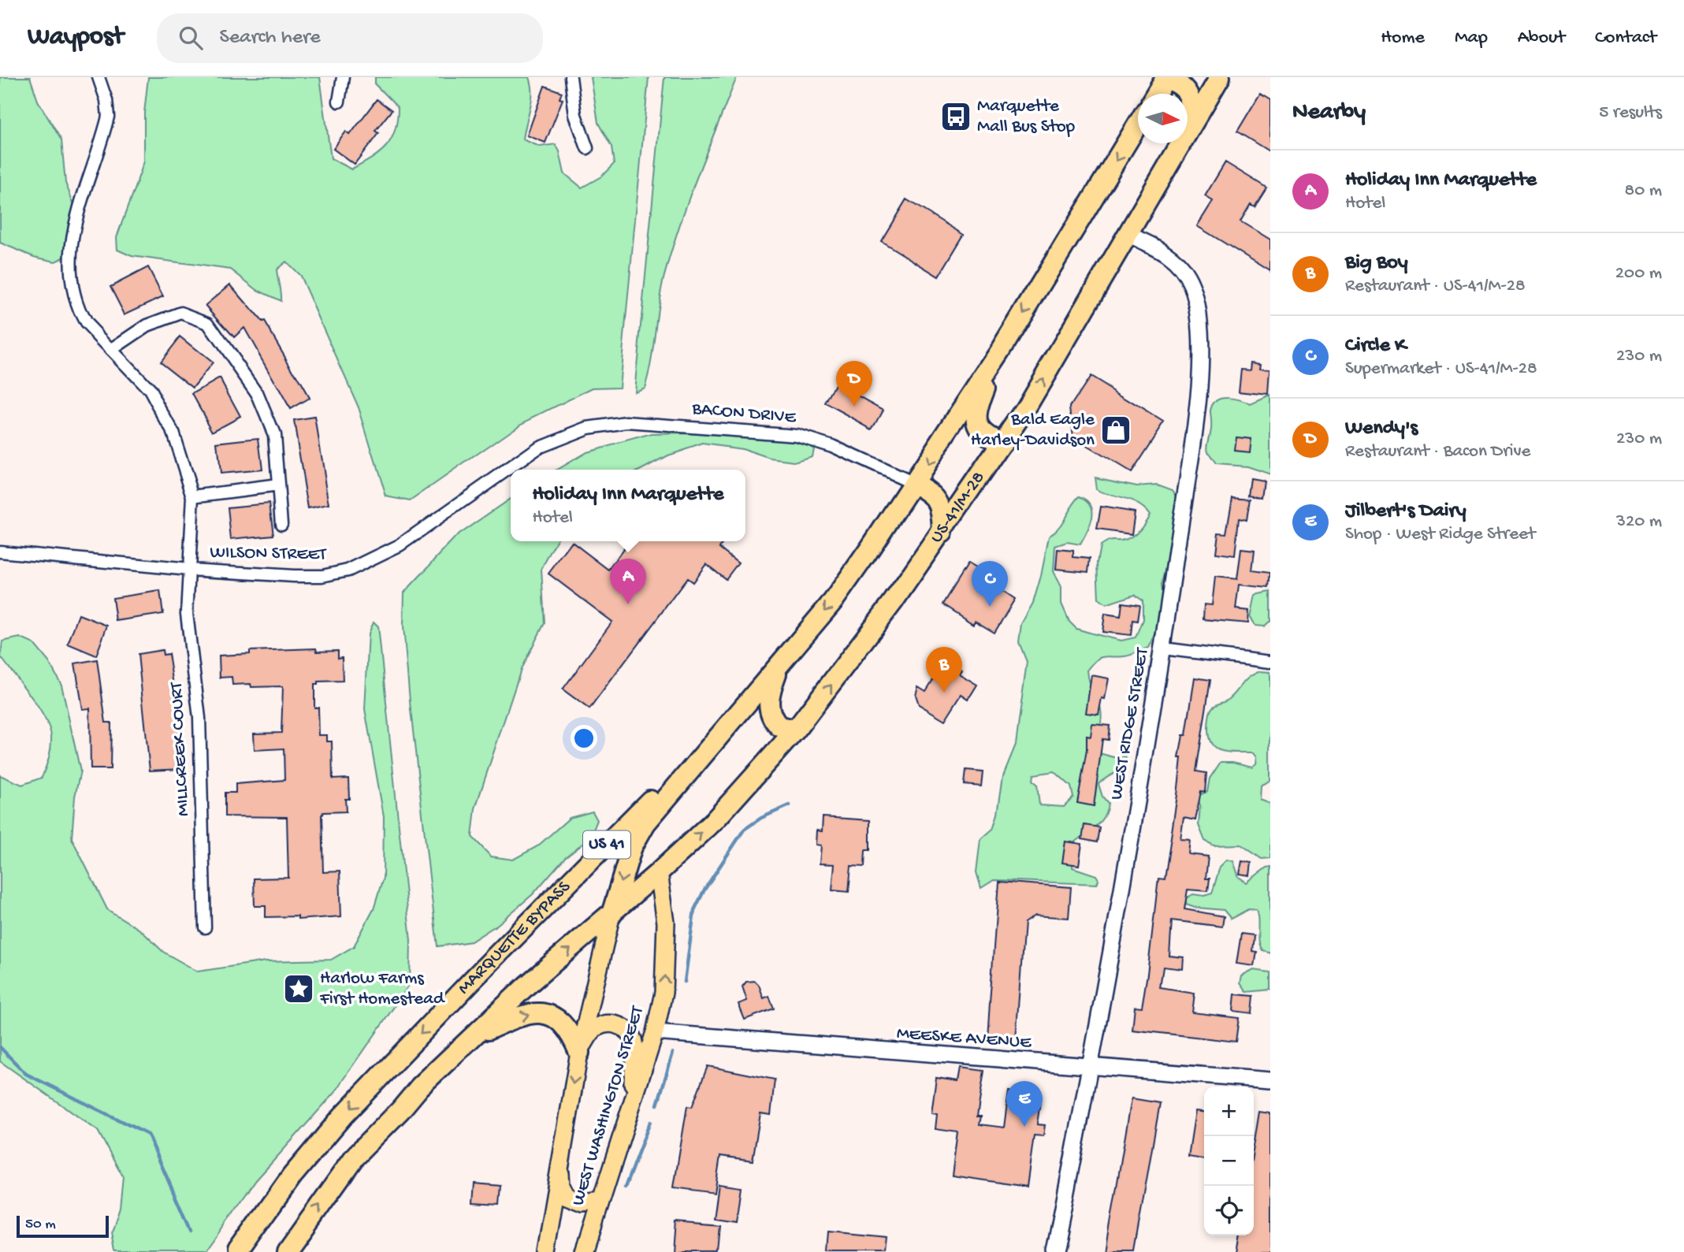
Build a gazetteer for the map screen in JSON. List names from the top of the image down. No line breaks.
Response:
{"streets":{"highway":["US-41/M-28","US 41","MARQUETTE BYPASS"],"main road":["WEST WASHINGTON STREET"],"street":["BACON DRIVE","WILSON STREET","WEST RIDGE STREET","MILLCREEK COURT","MEESKE AVENUE"]},"crossings":[["BACON DRIVE","WILSON STREET"],["BACON DRIVE","US 41"],["US-41/M-28","WEST RIDGE STREET"],["US-41/M-28","WEST WASHINGTON STREET"],["WILSON STREET","MILLCREEK COURT"],["WEST RIDGE STREET","MEESKE AVENUE"],["US 41","MARQUETTE BYPASS"],["MEESKE AVENUE","WEST WASHINGTON STREET"]],"places":{"bus stop":["Marquette Mall Bus Stop"],"shop":["Bald Eagle Harley-Davidson"],"place":["Harlow Farms First Homestead"]},"scale_bar":"50 m","north":"right","page":{"header":"Waypost","search":"Search here","nav":["Home","Map","About","Contact"],"heading":["Nearby","5 results"],"list":[{"mark":"A","name":"Holiday Inn Marquette","note":"Hotel","value":"80 m"},{"mark":"B","name":"Big Boy","note":"Restaurant · US-41/M-28","value":"200 m"},{"mark":"C","name":"Circle K","note":"Supermarket · US-41/M-28","value":"230 m"},{"mark":"D","name":"Wendy's","note":"Restaurant · Bacon Drive","value":"230 m"},{"mark":"E","name":"Jilbert's Dairy","note":"Shop · West Ridge Street","value":"320 m"}],"pins":["D","A","C","B","E"],"popup":["Holiday Inn Marquette","Hotel"],"map_buttons":["+","−"],"scale":"50 m"}}
